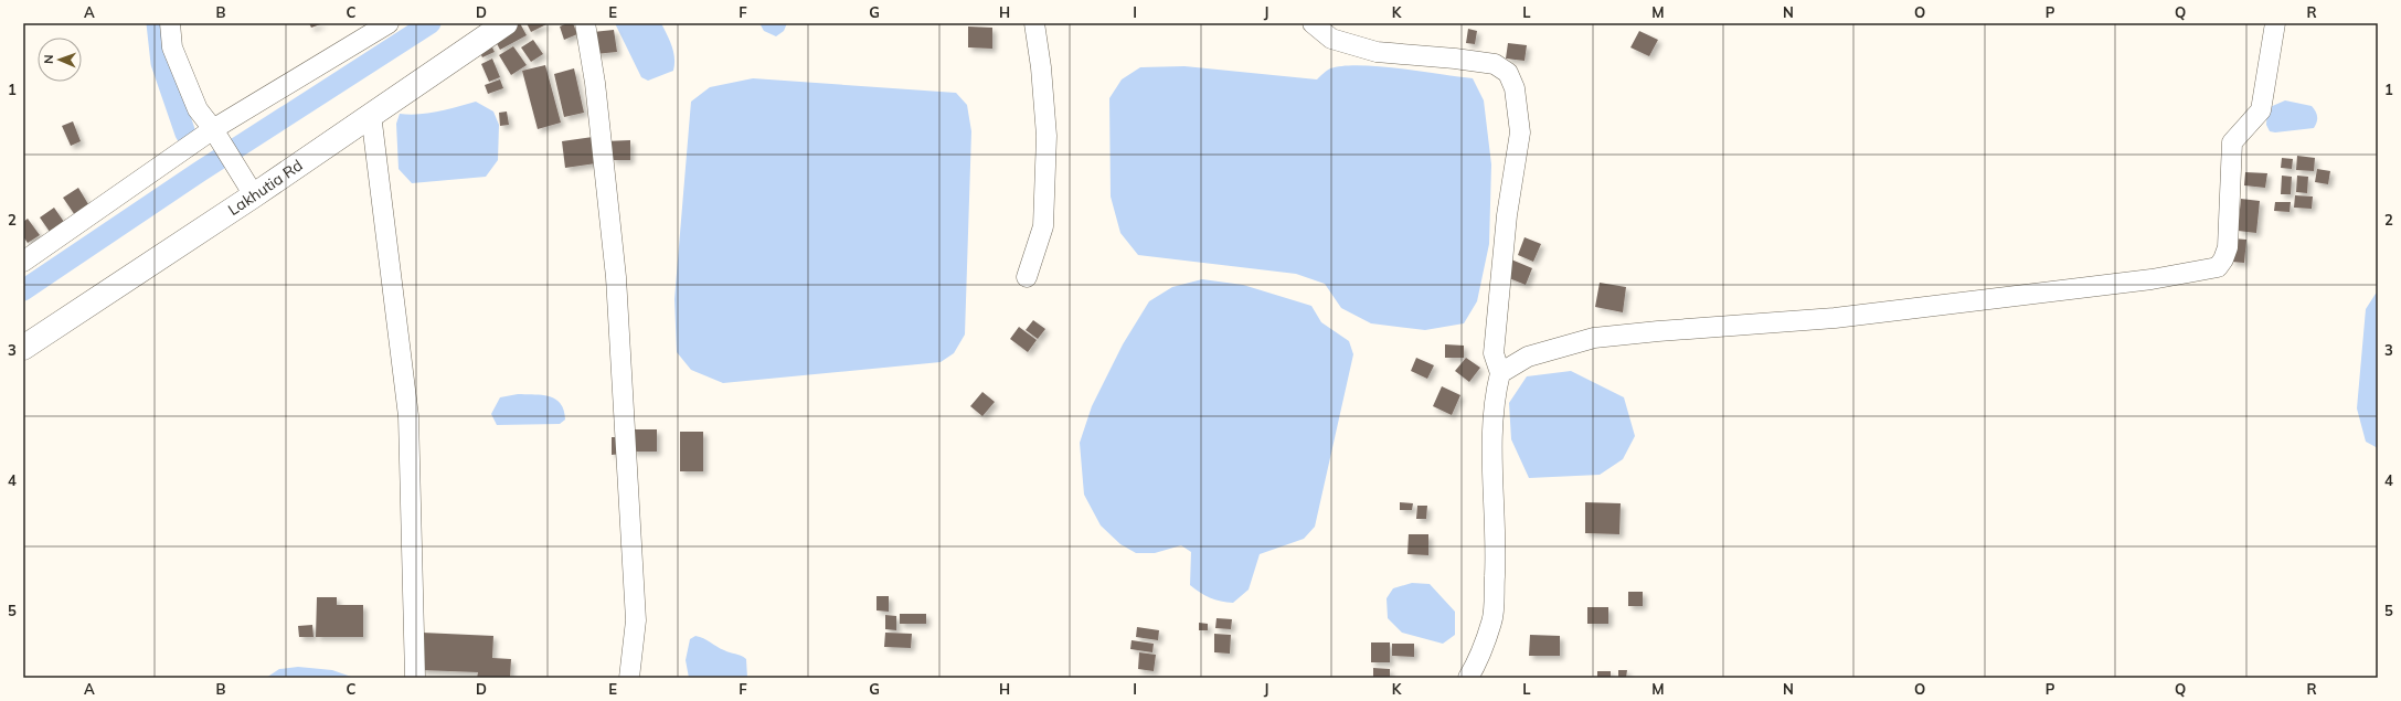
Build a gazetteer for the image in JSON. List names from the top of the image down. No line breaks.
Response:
{"streets":{"street":["Lakhutia Rd"]},"north":"left","grid":{"columns":["A","B","C","D","E","F","G","H","I","J","K","L","M","N","O","P","Q","R"],"rows":["1","2","3","4","5"]}}
